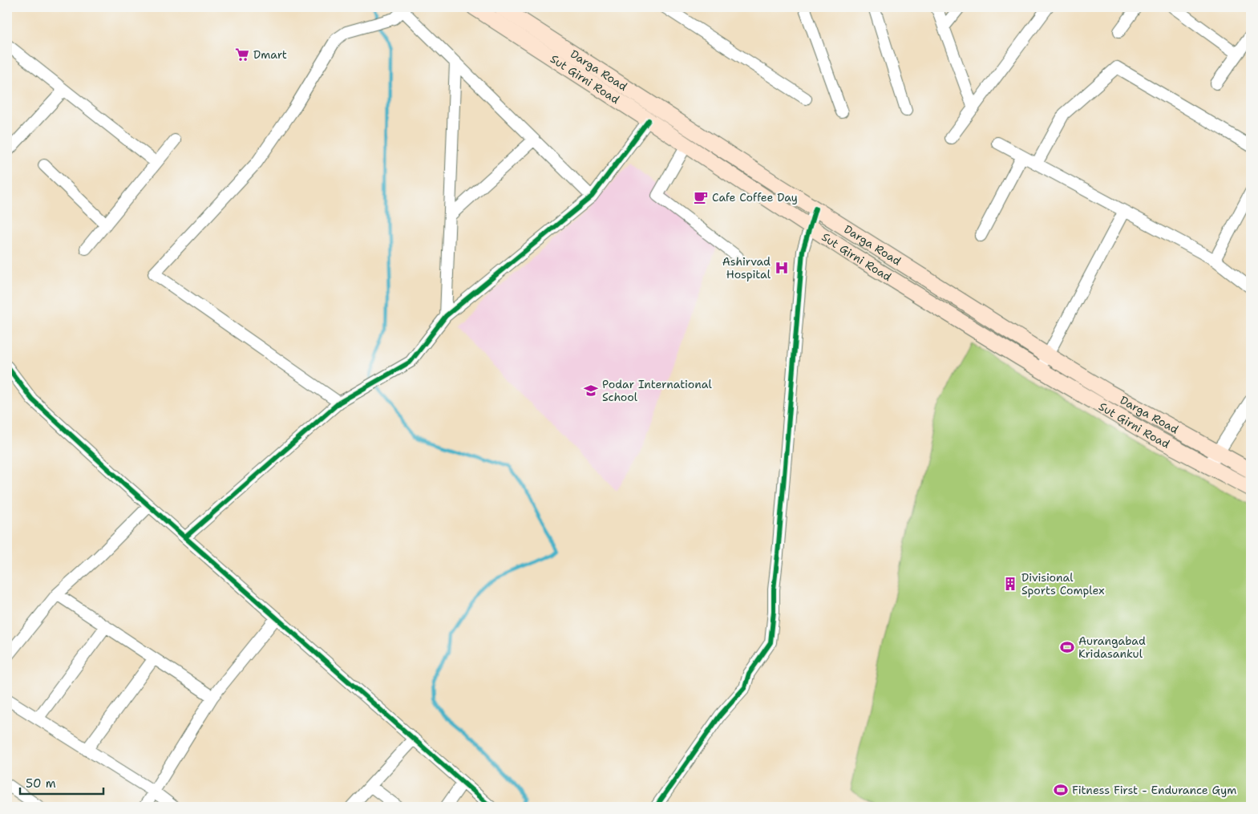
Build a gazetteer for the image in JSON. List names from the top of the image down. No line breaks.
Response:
{"streets":{"main road":["Darga Road","Sut Girni Road"]},"places":{"supermarket":["Dmart"],"cafe":["Cafe Coffee Day"],"hospital":["Ashirvad Hospital"],"school or university":["Podar International School"],"building":["Divisional Sports Complex"],"sports":["Aurangabad Kridasankul","Fitness First - Endurance Gym"]},"scale_bar":"50 m"}
